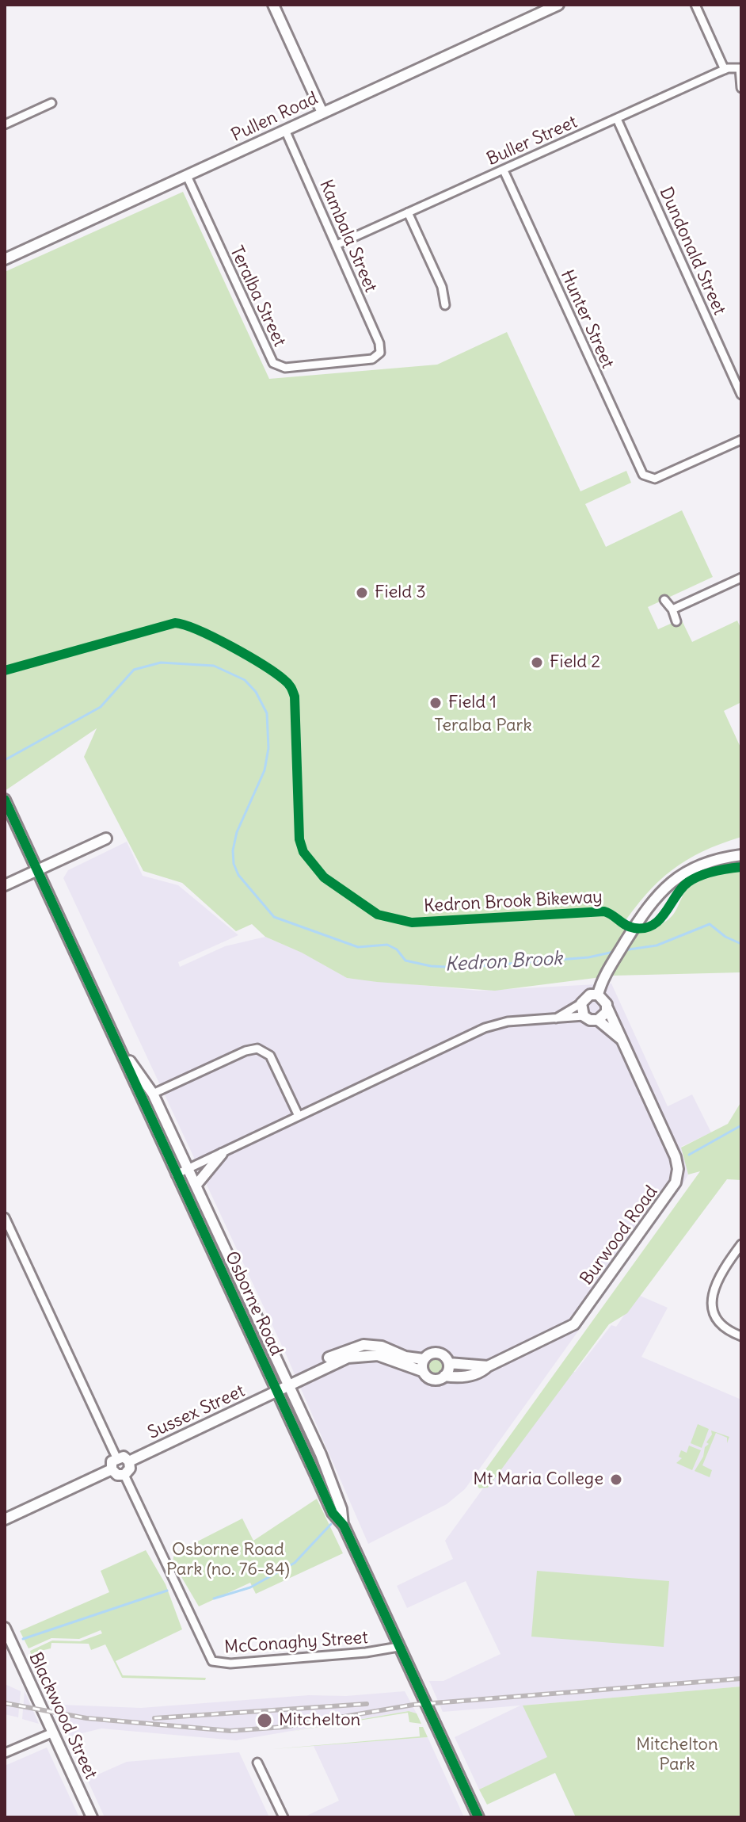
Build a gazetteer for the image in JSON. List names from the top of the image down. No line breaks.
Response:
{"streets":{"street":["Pullen Road","Buller Street","Kambala Street","Dundonald Street","Teralba Street","Hunter Street","Burwood Road","Osborne Road","Sussex Street","McConaghy Street","Blackwood Street"],"cycle path":["Kedron Brook Bikeway"]},"crossings":[["Pullen Road","Kambala Street"],["Pullen Road","Teralba Street"],["Buller Street","Kambala Street"],["Buller Street","Dundonald Street"],["Buller Street","Hunter Street"],["Kambala Street","Teralba Street"],["Osborne Road","Sussex Street"],["Osborne Road","McConaghy Street"],["Sussex Street","McConaghy Street"]],"water":["Kedron Brook"],"parks":["Teralba Park","Osborne Road Park (no. 76-84)","Mitchelton Park"],"places":["Field 3","Field 2","Field 1","Mt Maria College","Mitchelton"]}
